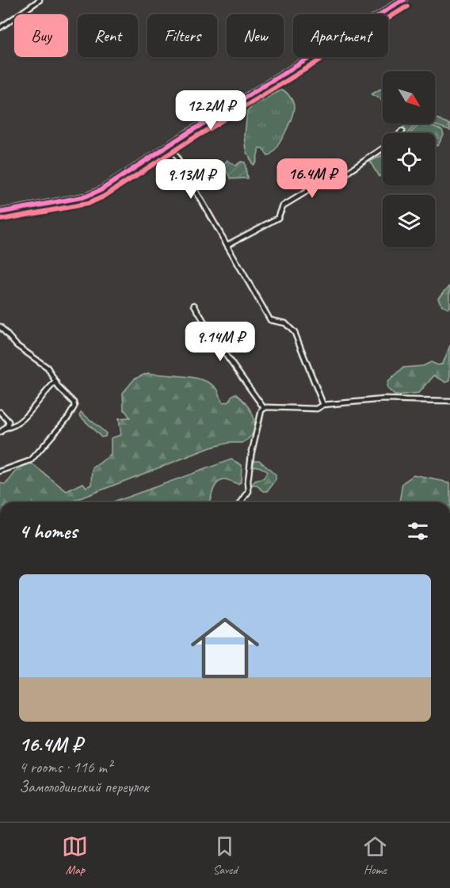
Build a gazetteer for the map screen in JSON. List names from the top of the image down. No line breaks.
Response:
{"north":"bottom right","page":{"chip":["Buy","Rent","Filters","New","Apartment"],"price":["12.2M ₽","16.4M ₽","9.13M ₽","9.14M ₽"],"heading":"4 homes","list":[{"name":"16.4M ₽","note":"4 rooms · 116 m² · Замолодинский переулок"}],"tabs":["Map","Saved","Home"]}}
